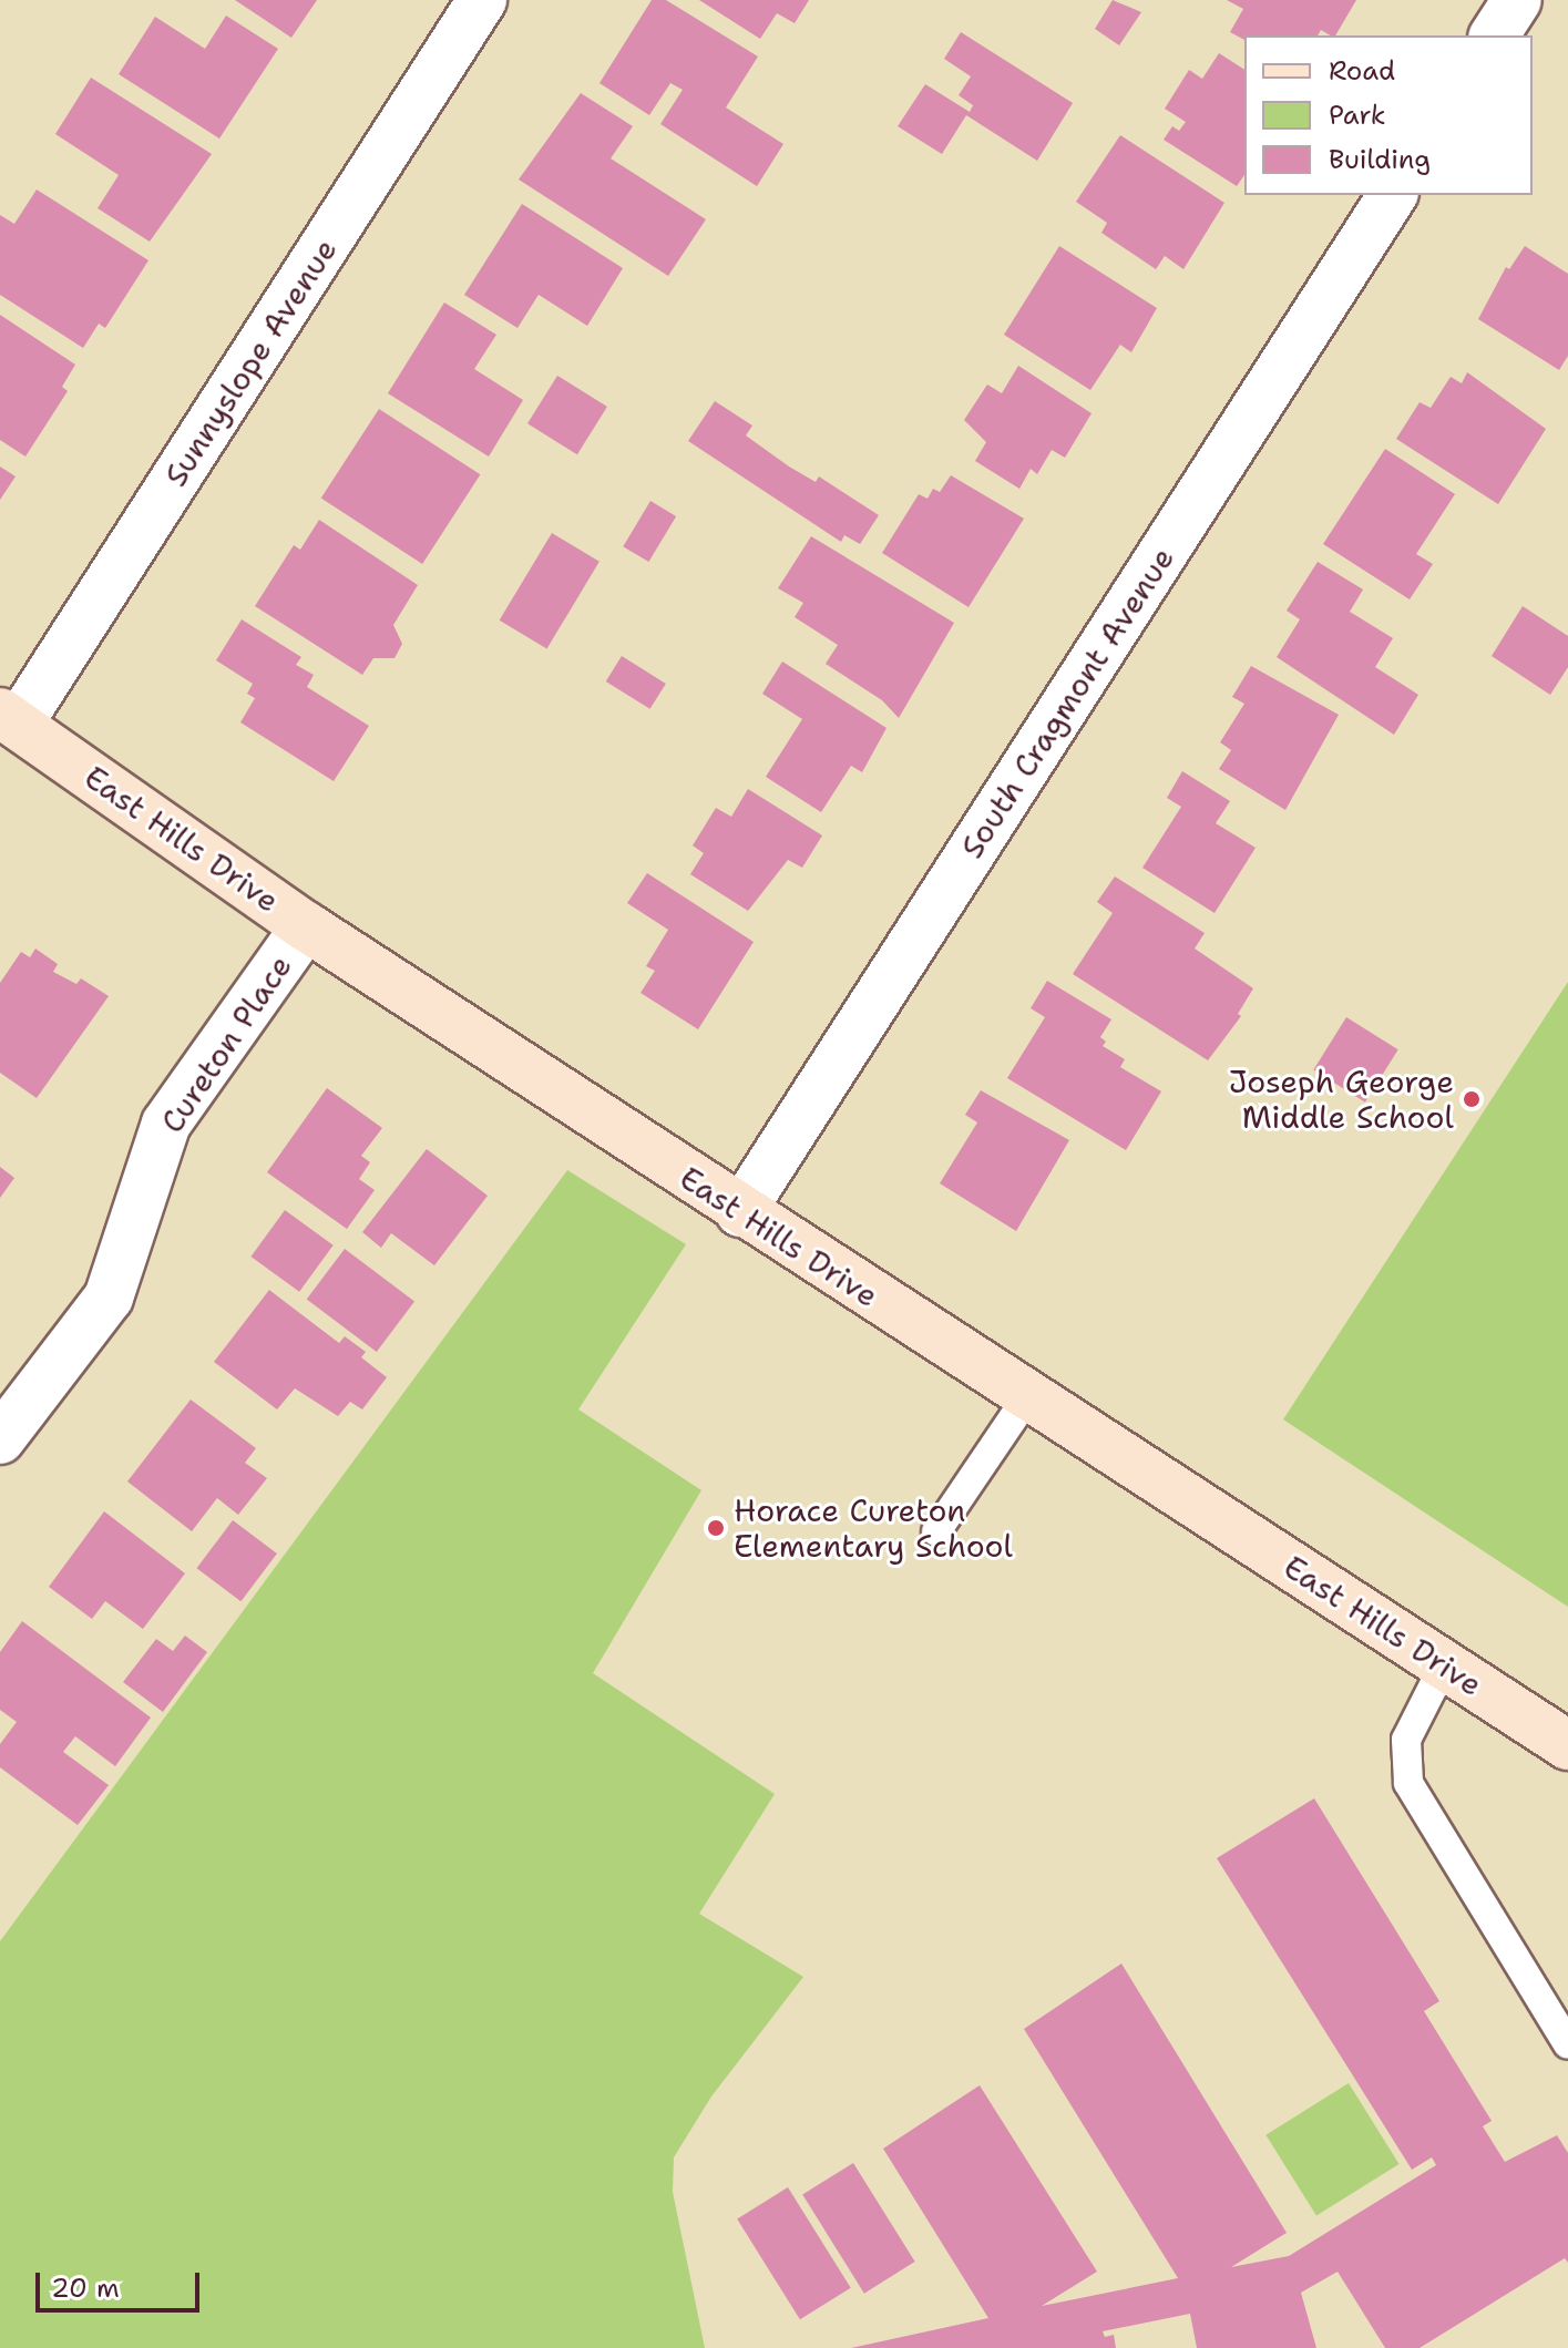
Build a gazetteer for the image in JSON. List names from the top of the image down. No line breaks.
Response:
{"streets":{"street":["Sunnyslope Avenue","South Cragmont Avenue","East Hills Drive","Cureton Place"]},"crossings":[["Sunnyslope Avenue","East Hills Drive"],["South Cragmont Avenue","East Hills Drive"],["East Hills Drive","Cureton Place"]],"places":["Joseph George Middle School","Horace Cureton Elementary School"],"legend":["Road","Park","Building"],"scale_bar":"20 m"}
